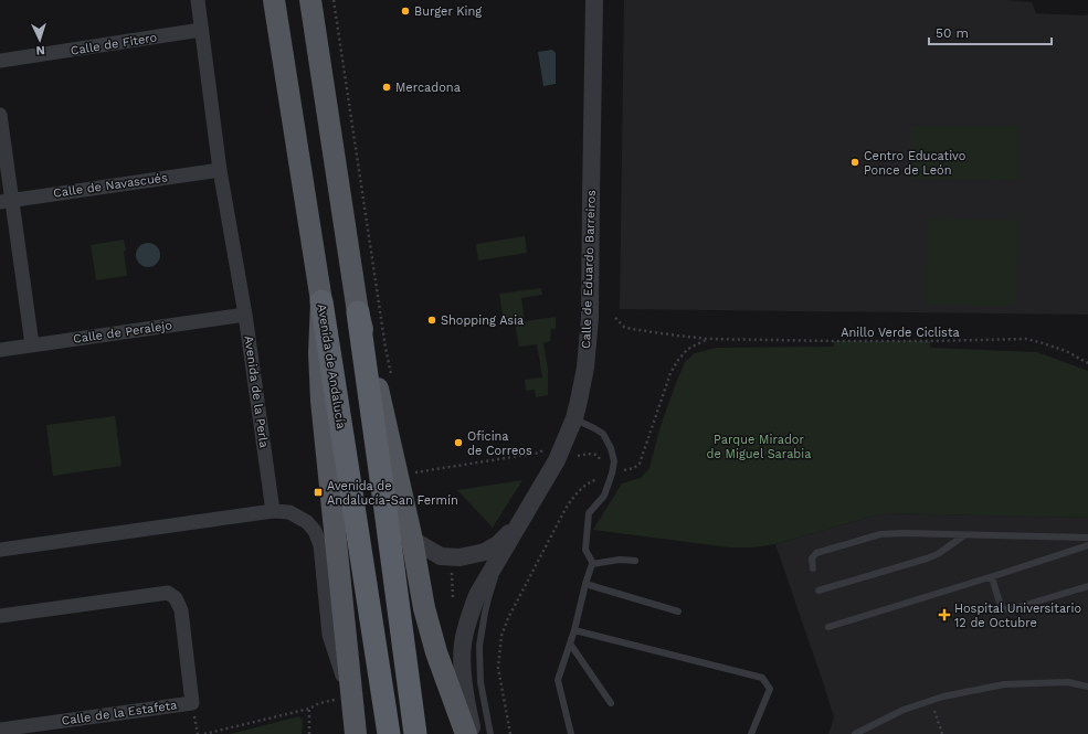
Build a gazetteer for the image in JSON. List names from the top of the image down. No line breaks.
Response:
{"streets":{"highway":["Avenida de Andalucía"],"street":["Calle de Fitero","Calle de Navascués","Calle de Eduardo Barreiros","Calle de Peralejo","Avenida de la Perla","Calle de la Estafeta"],"path":["Anillo Verde Ciclista"]},"crossings":[["Calle de Fitero","Avenida de la Perla"],["Calle de Navascués","Avenida de la Perla"],["Calle de Peralejo","Avenida de la Perla"]],"parks":["Parque Mirador de Miguel Sarabia"],"places":{"other":["Burger King","Mercadona","Centro Educativo Ponce de León","Shopping Asia","Oficina de Correos"],"transit":["Avenida de Andalucía-San Fermín"],"health":["Hospital Universitario 12 de Octubre"]},"scale_bar":"50 m","north":"bottom"}
